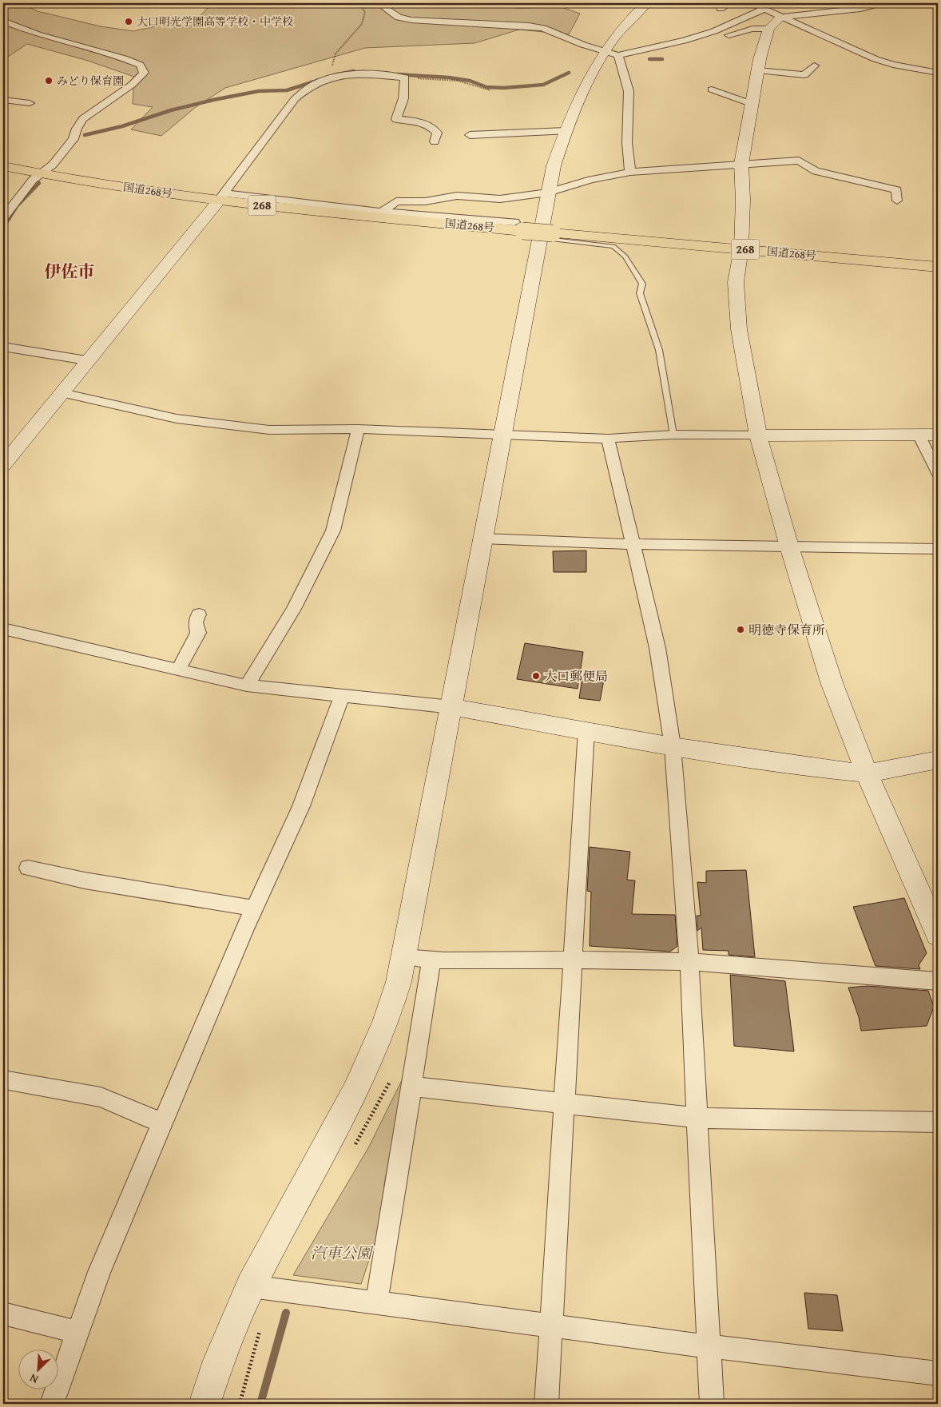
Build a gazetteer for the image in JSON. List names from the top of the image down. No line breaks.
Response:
{"streets":{"highway":["国道268号","268"]},"districts":["伊佐市"],"parks":["汽車公園"],"places":["大口明光学園高等学校・中学校","みどり保育園","明徳寺保育所","大口郵便局"],"north":"bottom left"}
